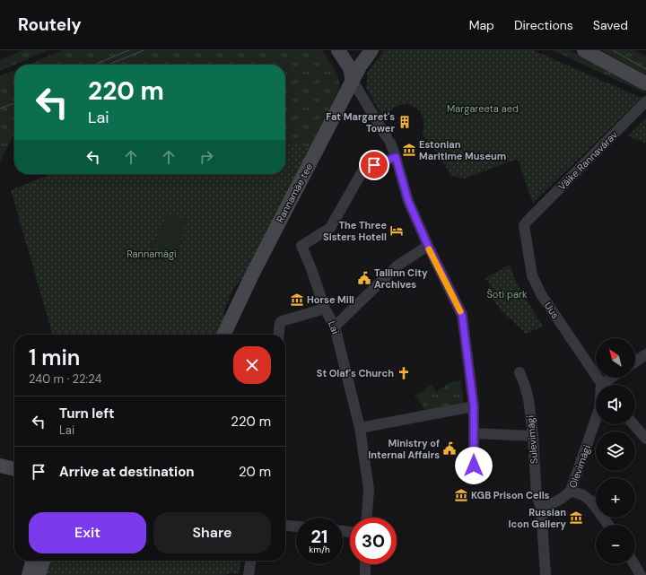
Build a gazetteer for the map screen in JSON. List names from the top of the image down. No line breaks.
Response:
{"streets":{"main road":["Rannamäe tee"],"street":["Väike Rannavärav","Uus","Lai","Sulevimägi","Olevimägi"]},"crossings":[["Väike Rannavärav","Uus"],["Sulevimägi","Olevimägi"]],"parks":["Margareeta aed","Rannamägi","Šoti park"],"places":{"building":["Fat Margaret's Tower"],"museum":["Estonian Maritime Museum","Horse Mill","KGB Prison Cells","Russian Icon Gallery"],"hotel":["The Three Sisters Hotell"],"public building":["Tallinn City Archives","Ministry of Internal Affairs"],"church":["St Olaf's Church"]},"north":"top left","page":{"header":"Routely","nav":["Map","Directions","Saved"],"turn":["220 m","Lai"],"heading":["1 min","240 m · 22:24"],"map_buttons":["+","−"],"list":[{"name":"Turn left","note":"Lai","value":"220 m"},{"name":"Arrive at destination","value":"20 m"}],"buttons":["Exit","Share"],"speed":"21 km/h","limit":"30"}}
